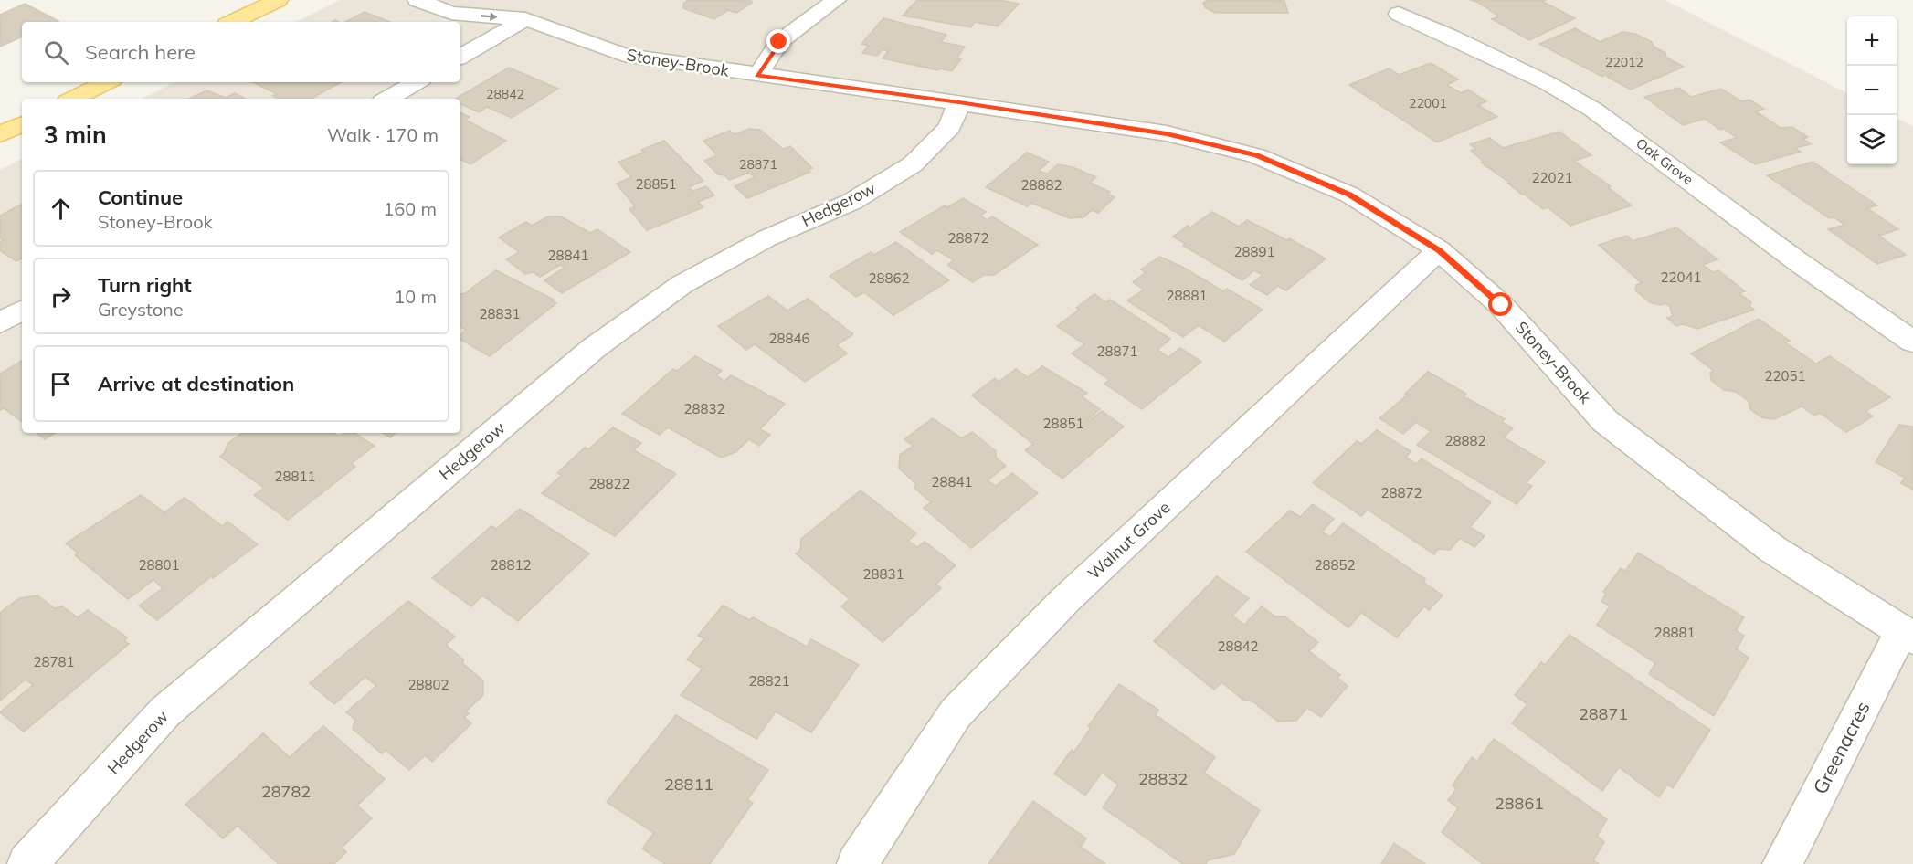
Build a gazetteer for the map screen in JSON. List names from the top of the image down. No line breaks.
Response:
{"streets":{"street":["Stoney-Brook","Oak Grove","Hedgerow","Walnut Grove","Greenacres"]},"crossings":[["Stoney-Brook","Hedgerow"],["Stoney-Brook","Walnut Grove"],["Stoney-Brook","Greenacres"]],"house_numbers":["22012","28842","22001","28871","22021","28851","28882","28872","28891","28841","22041","28862","28881","28831","28846","28871","22051","28832","28851","28882","28811","28841","28822","28872","28801","28812","28852","28831","28881","28842","28781","28821","28802","28871","28832","28811","28782","28861"],"page":{"map_buttons":["+","−"],"search":"Search here","heading":["3 min","Walk · 170 m"],"list":[["Continue","Stoney-Brook","160 m"],["Turn right","Greystone","10 m"],"Arrive at destination"]}}
